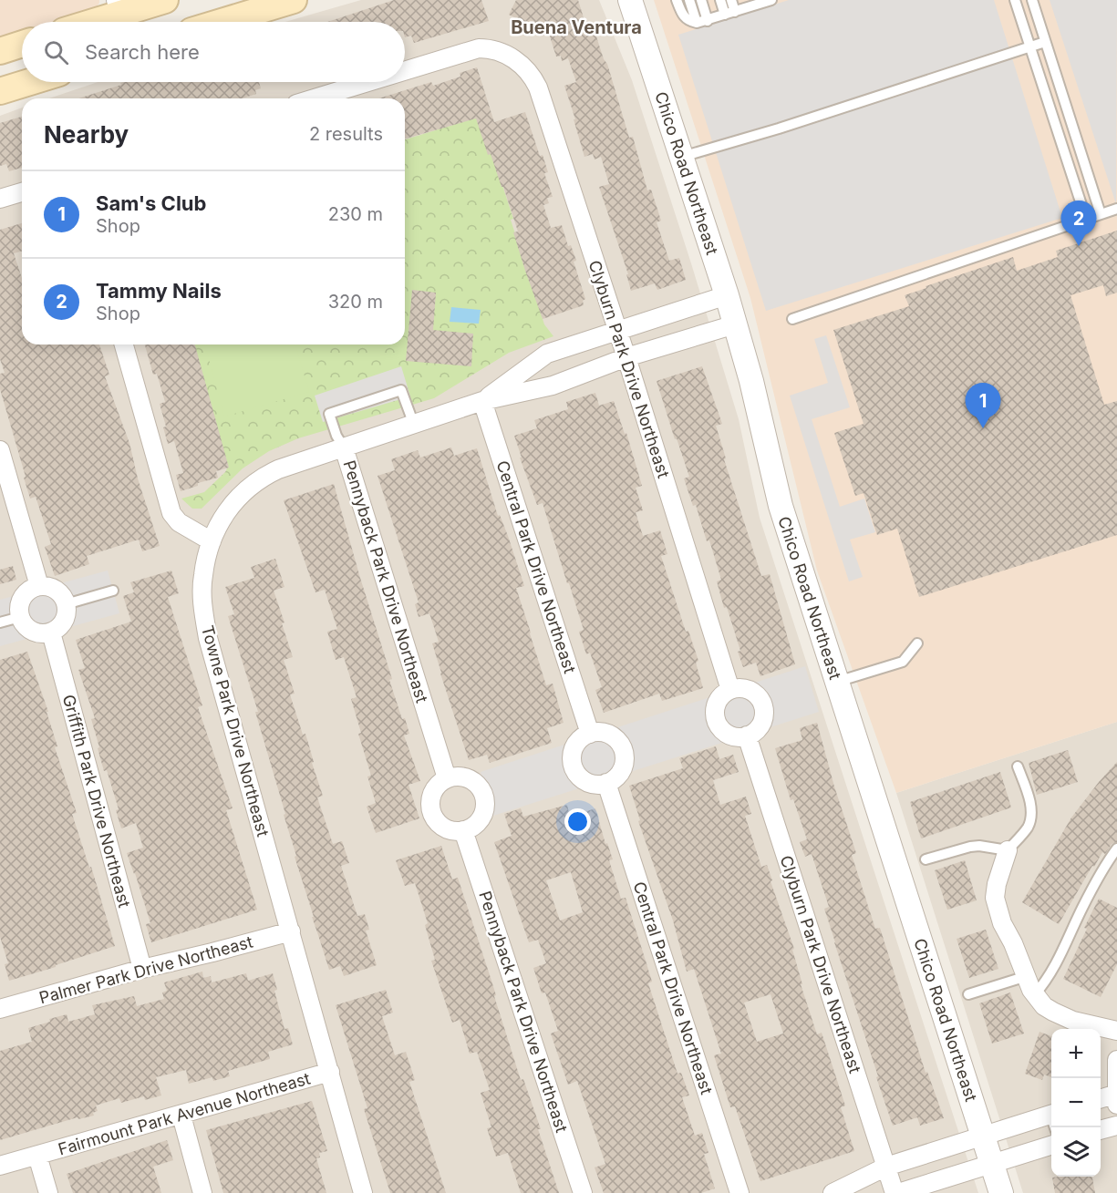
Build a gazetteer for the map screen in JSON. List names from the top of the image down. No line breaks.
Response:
{"streets":{"street":["Chico Road Northeast","Clyburn Park Drive Northeast","Central Park Drive Northeast","Pennyback Park Drive Northeast","Towne Park Drive Northeast","Griffith Park Drive Northeast","Palmer Park Drive Northeast","Fairmount Park Avenue Northeast"]},"crossings":[["Chico Road Northeast","Towne Park Drive Northeast"],["Clyburn Park Drive Northeast","Towne Park Drive Northeast"],["Central Park Drive Northeast","Towne Park Drive Northeast"],["Pennyback Park Drive Northeast","Towne Park Drive Northeast"],["Towne Park Drive Northeast","Palmer Park Drive Northeast"],["Towne Park Drive Northeast","Fairmount Park Avenue Northeast"],["Griffith Park Drive Northeast","Palmer Park Drive Northeast"]],"districts":["Buena Ventura"],"page":{"search":"Search here","heading":["Nearby","2 results"],"list":[{"mark":"1","name":"Sam's Club","note":"Shop","value":"230 m"},{"mark":"2","name":"Tammy Nails","note":"Shop","value":"320 m"}],"pins":["2","1"],"map_buttons":["+","−"]}}
